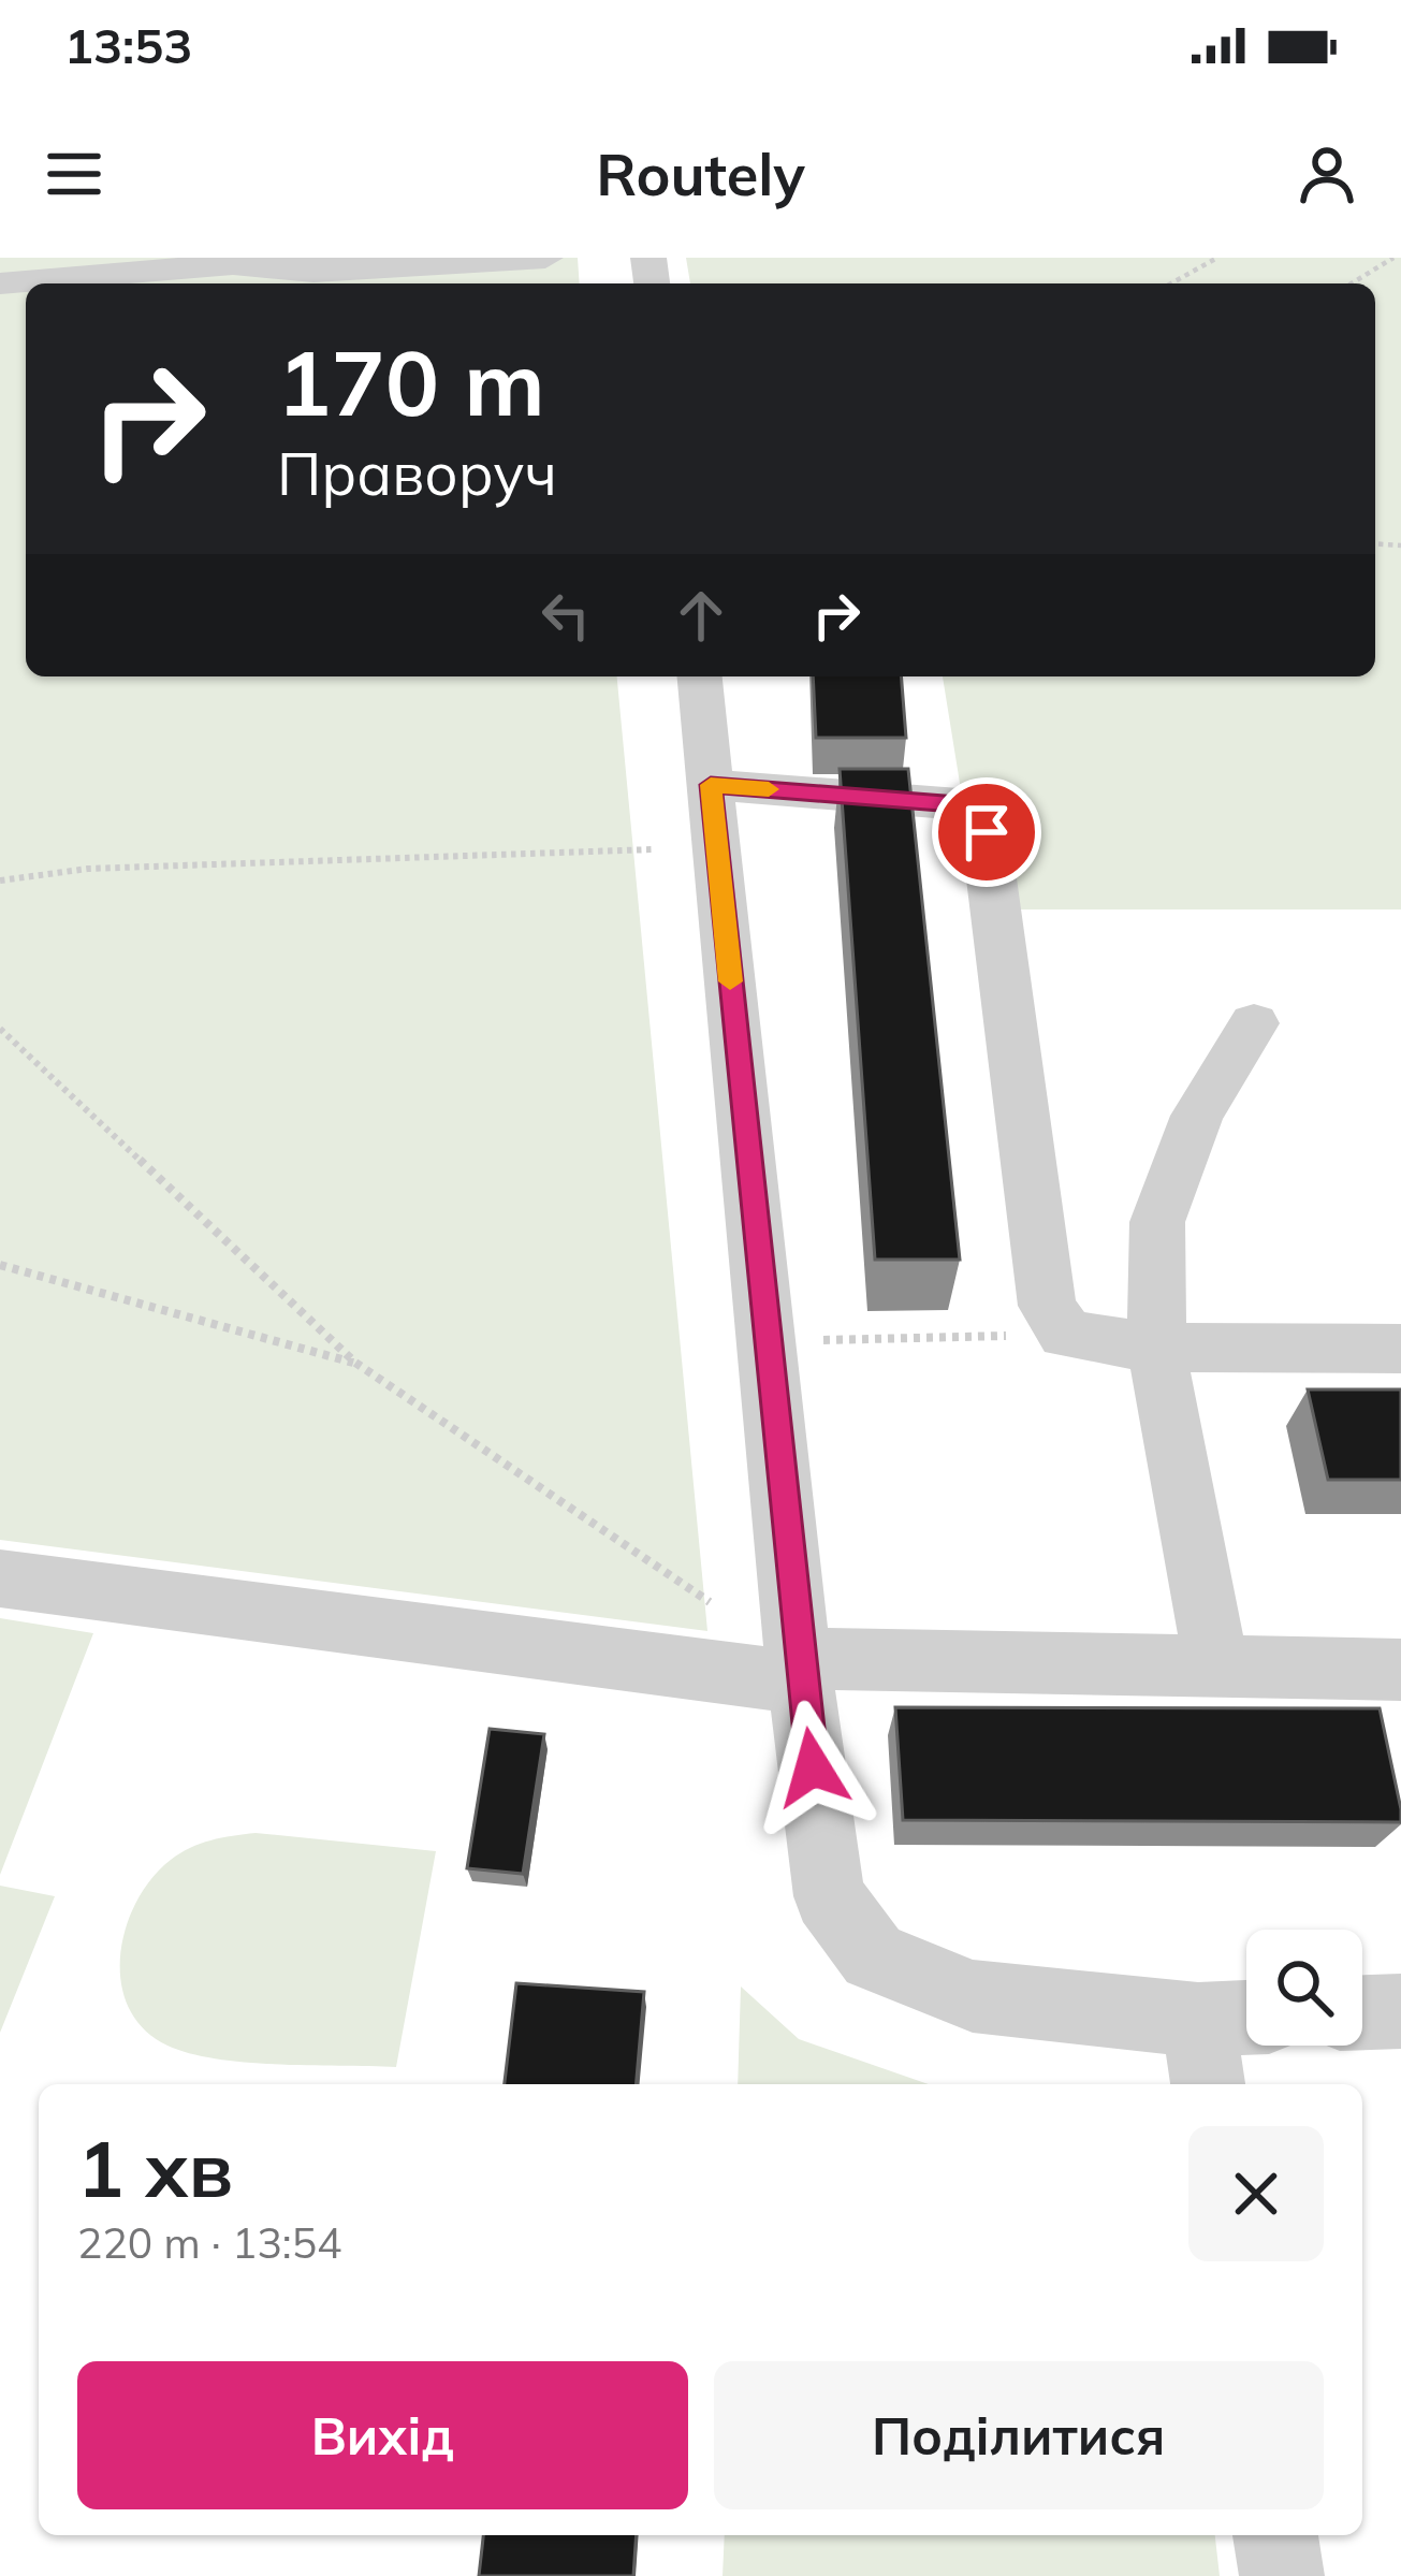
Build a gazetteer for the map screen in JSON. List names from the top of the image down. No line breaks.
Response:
{"page":{"status":"13:53","header":"Routely","turn":["170 m","Праворуч"],"heading":["1 хв","220 m · 13:54"],"buttons":["Вихід","Поділитися"]}}
